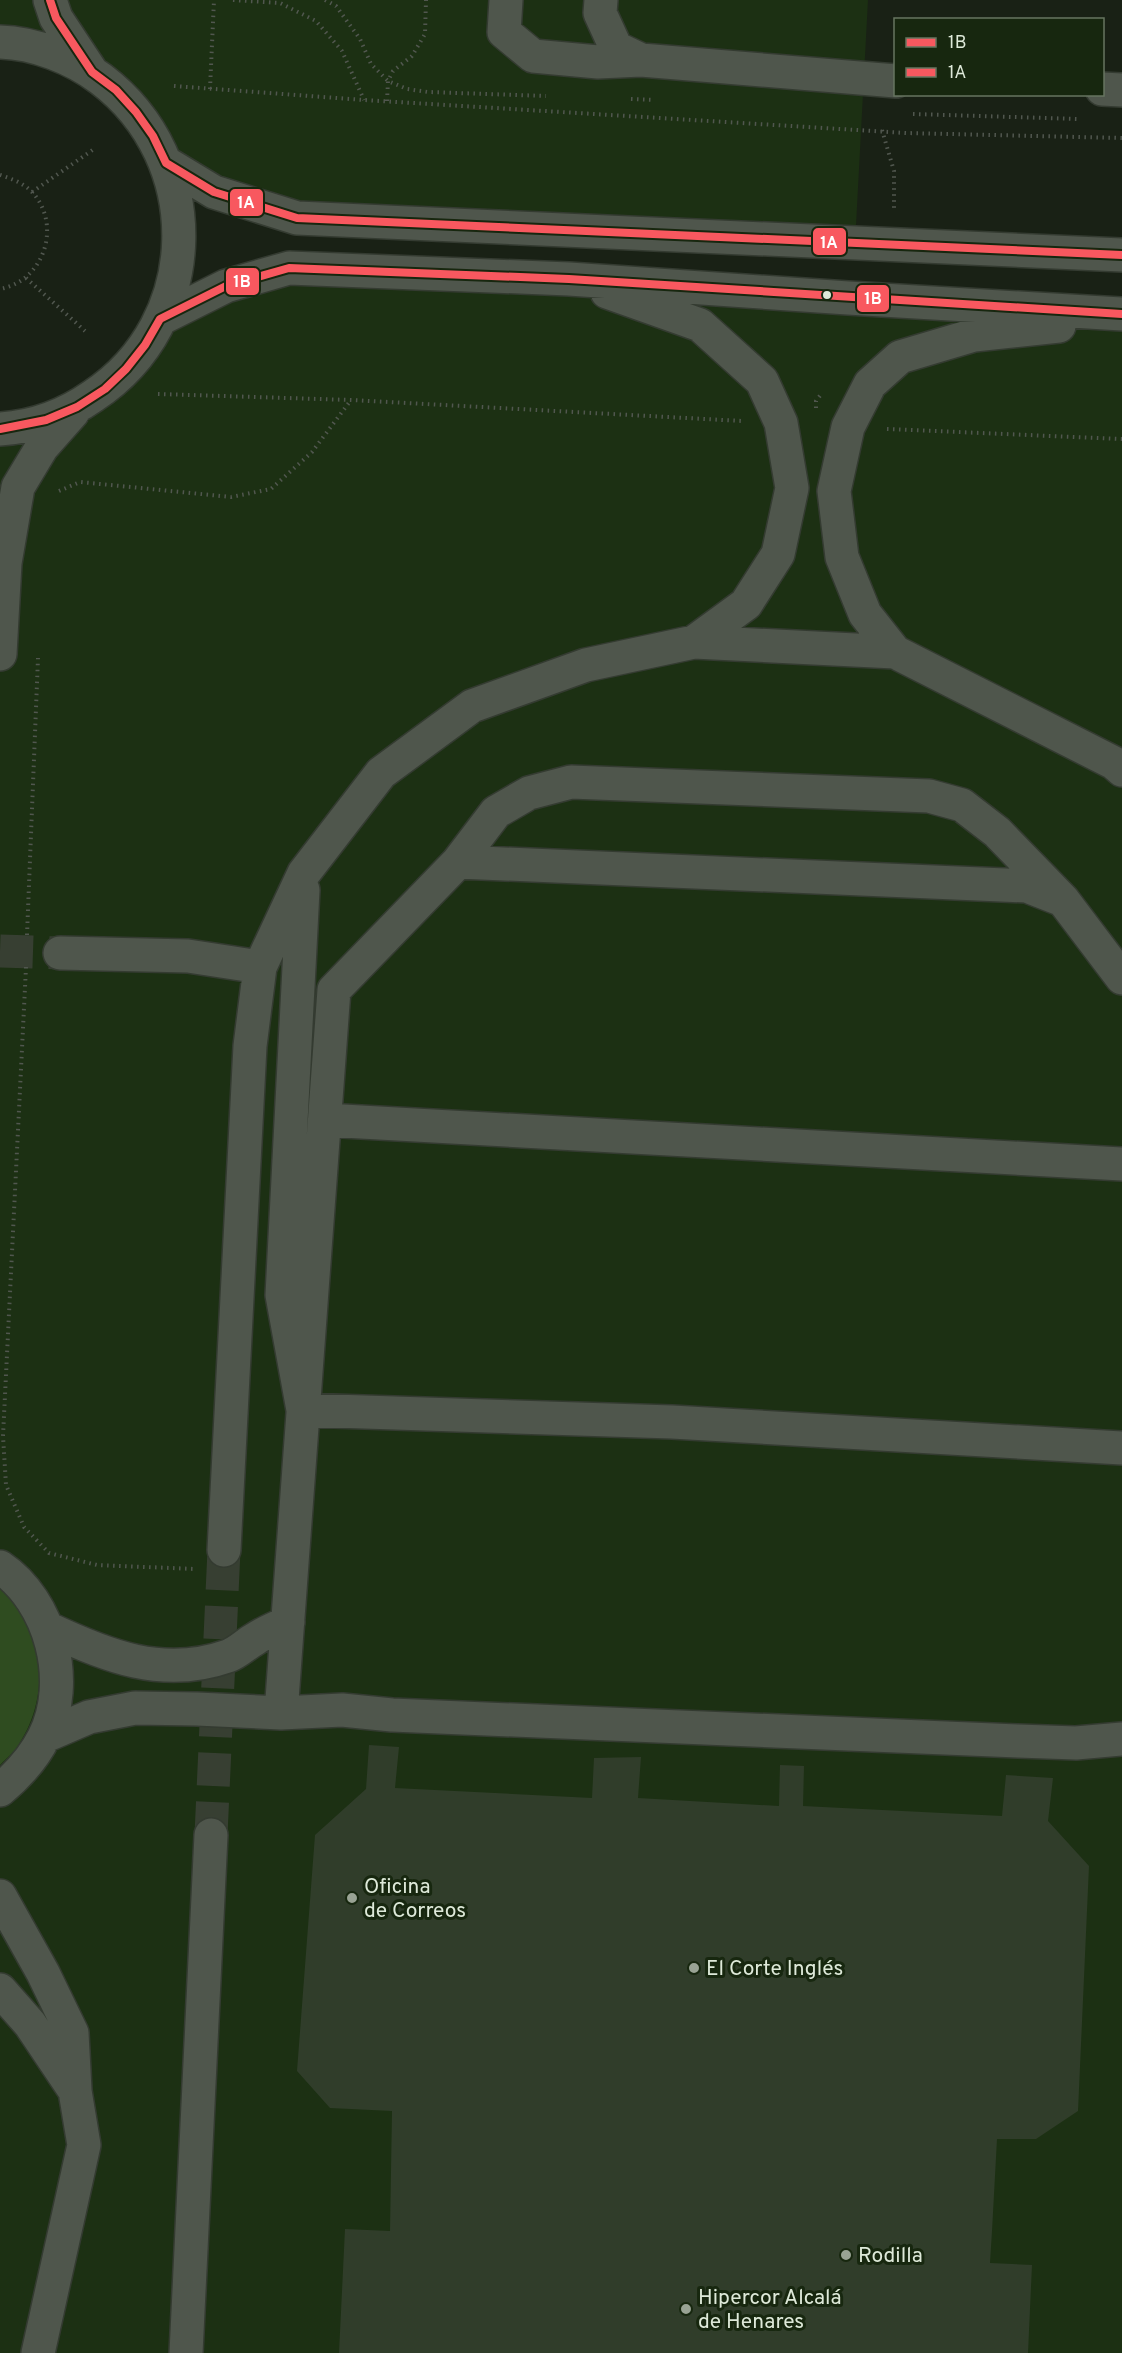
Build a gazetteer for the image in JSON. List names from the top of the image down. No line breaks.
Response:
{"places":["Oficina de Correos","El Corte Inglés","Rodilla","Hipercor Alcalá de Henares"],"lines":["transit line 1A","transit line 1B"],"legend":["1B","1A"]}
